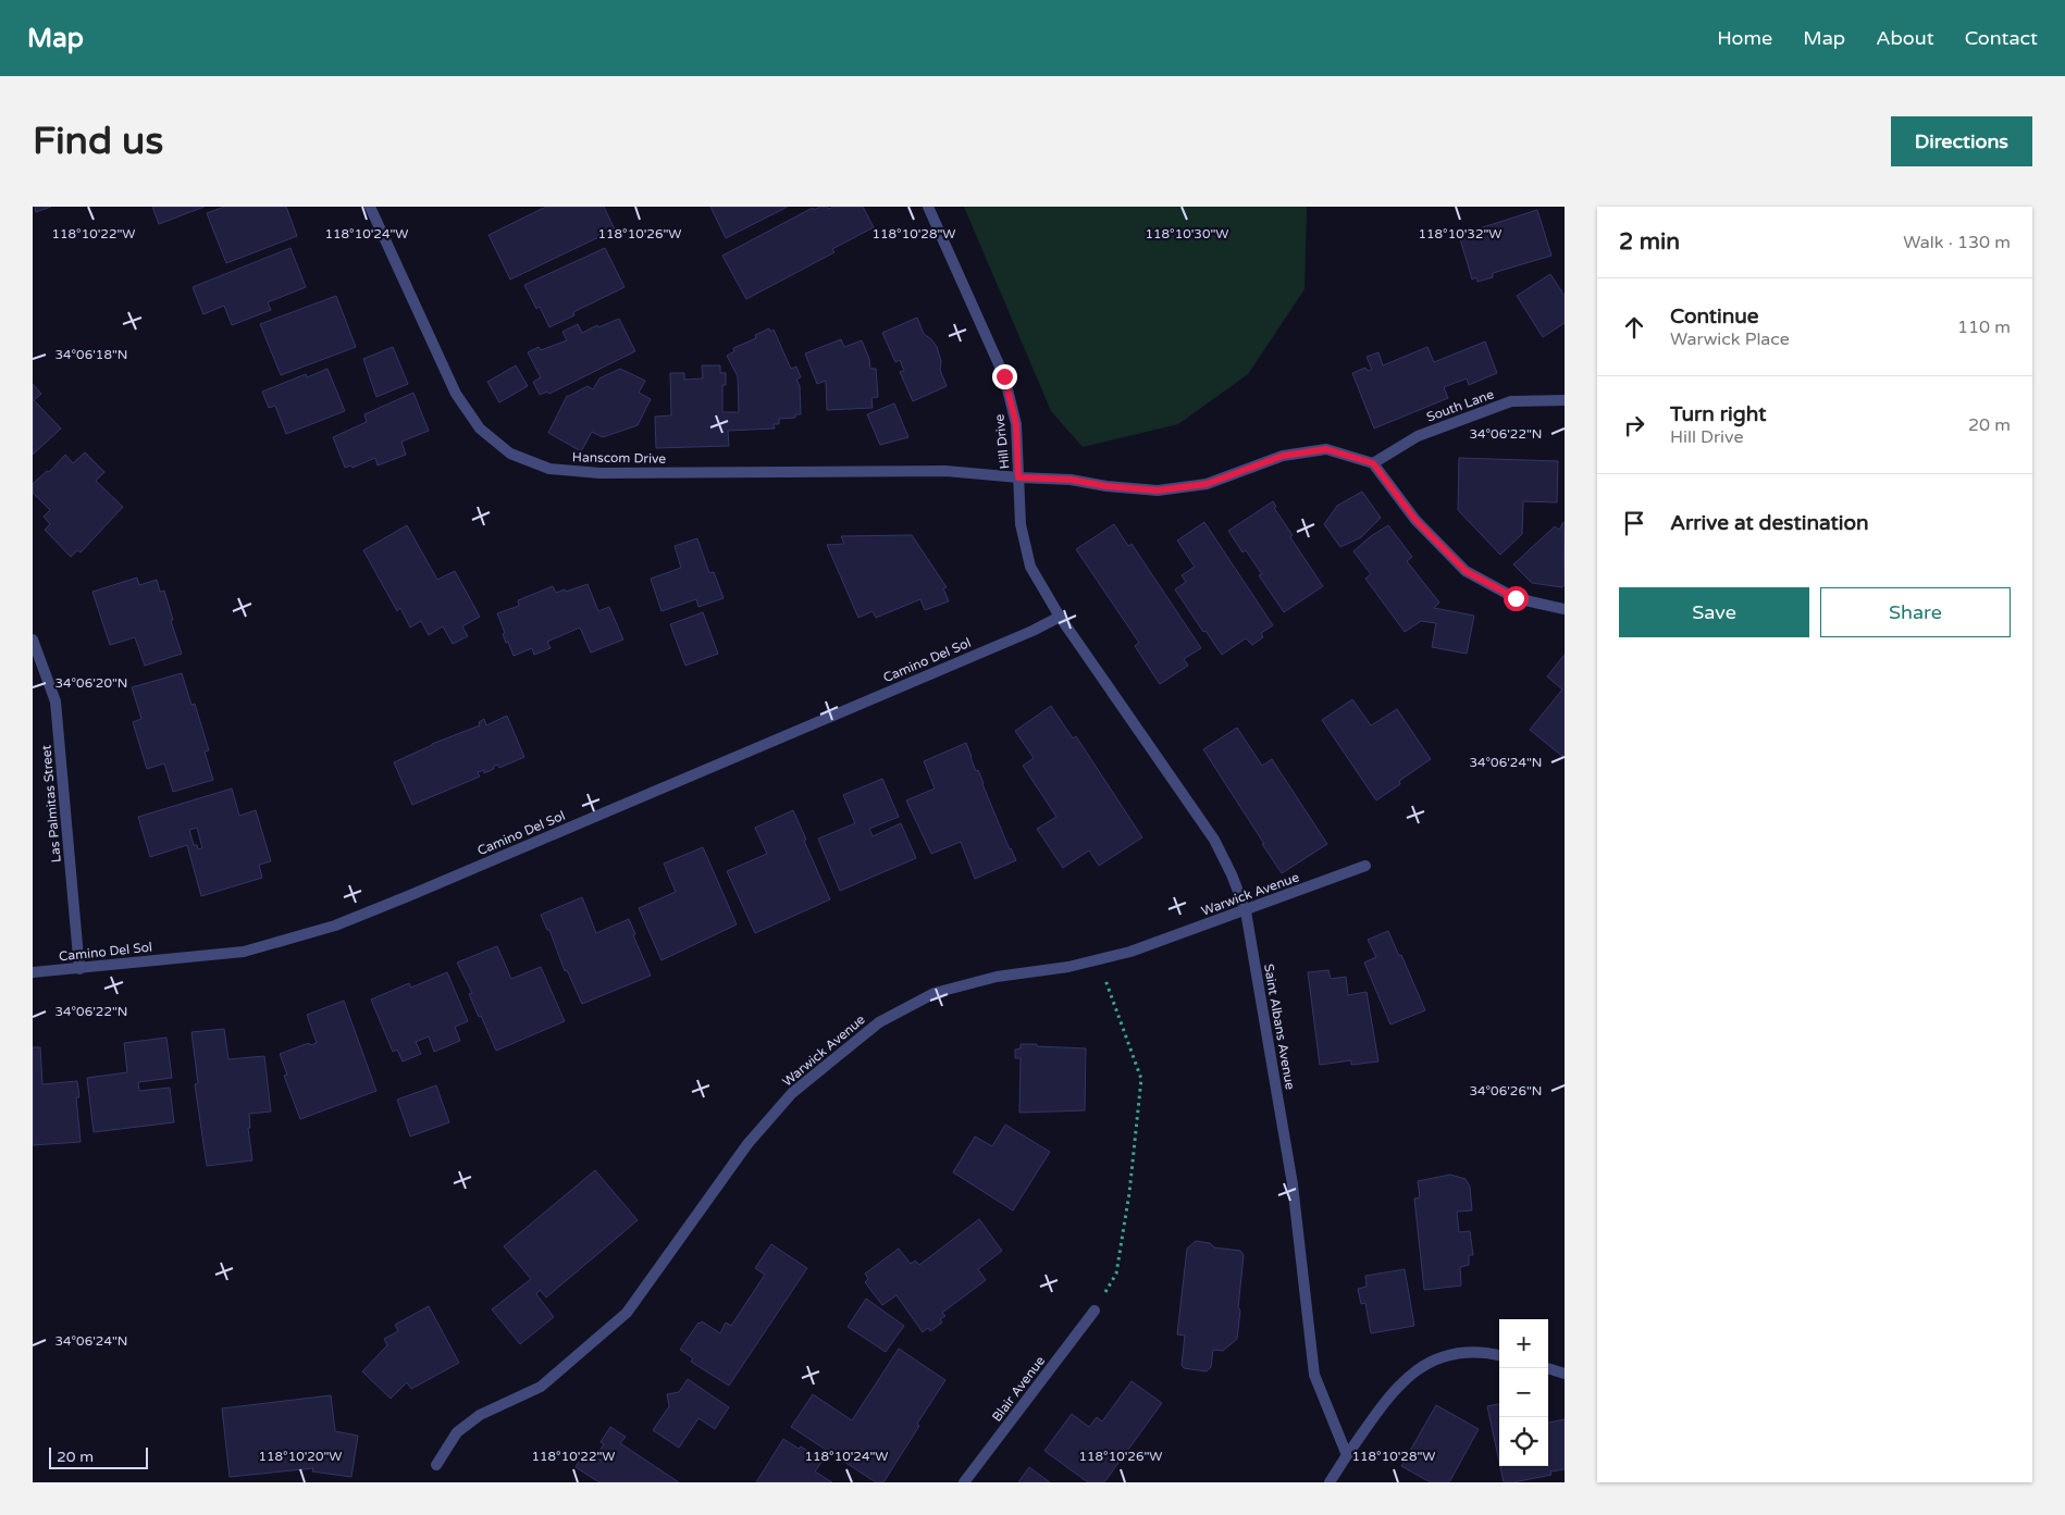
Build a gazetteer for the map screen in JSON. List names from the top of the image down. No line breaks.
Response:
{"streets":{"street":["South Lane","Hill Drive","Hanscom Drive","Camino Del Sol","Las Palmitas Street","Warwick Avenue","Saint Albans Avenue","Blair Avenue"]},"crossings":[["South Lane","Hanscom Drive"],["Hill Drive","Hanscom Drive"],["Hill Drive","Camino Del Sol"],["Hill Drive","Saint Albans Avenue"],["Camino Del Sol","Las Palmitas Street"],["Camino Del Sol","Saint Albans Avenue"],["Warwick Avenue","Saint Albans Avenue"]],"scale_bar":"20 m","page":{"header":"Map","nav":["Home","Map","About","Contact"],"buttons":["Directions",["Save","Share"]],"title":"Find us","heading":["2 min","Walk · 130 m"],"list":[["Continue","Warwick Place","110 m"],["Turn right","Hill Drive","20 m"],"Arrive at destination"],"map_buttons":["+","−"],"scale":"20 m"},"coordinates":["118°10'22\"W","118°10'24\"W","118°10'26\"W","118°10'28\"W","118°10'30\"W","118°10'32\"W","34°06'18\"N","34°06'22\"N","34°06'20\"N","34°06'24\"N","34°06'26\"N","118°10'20\"W"]}
